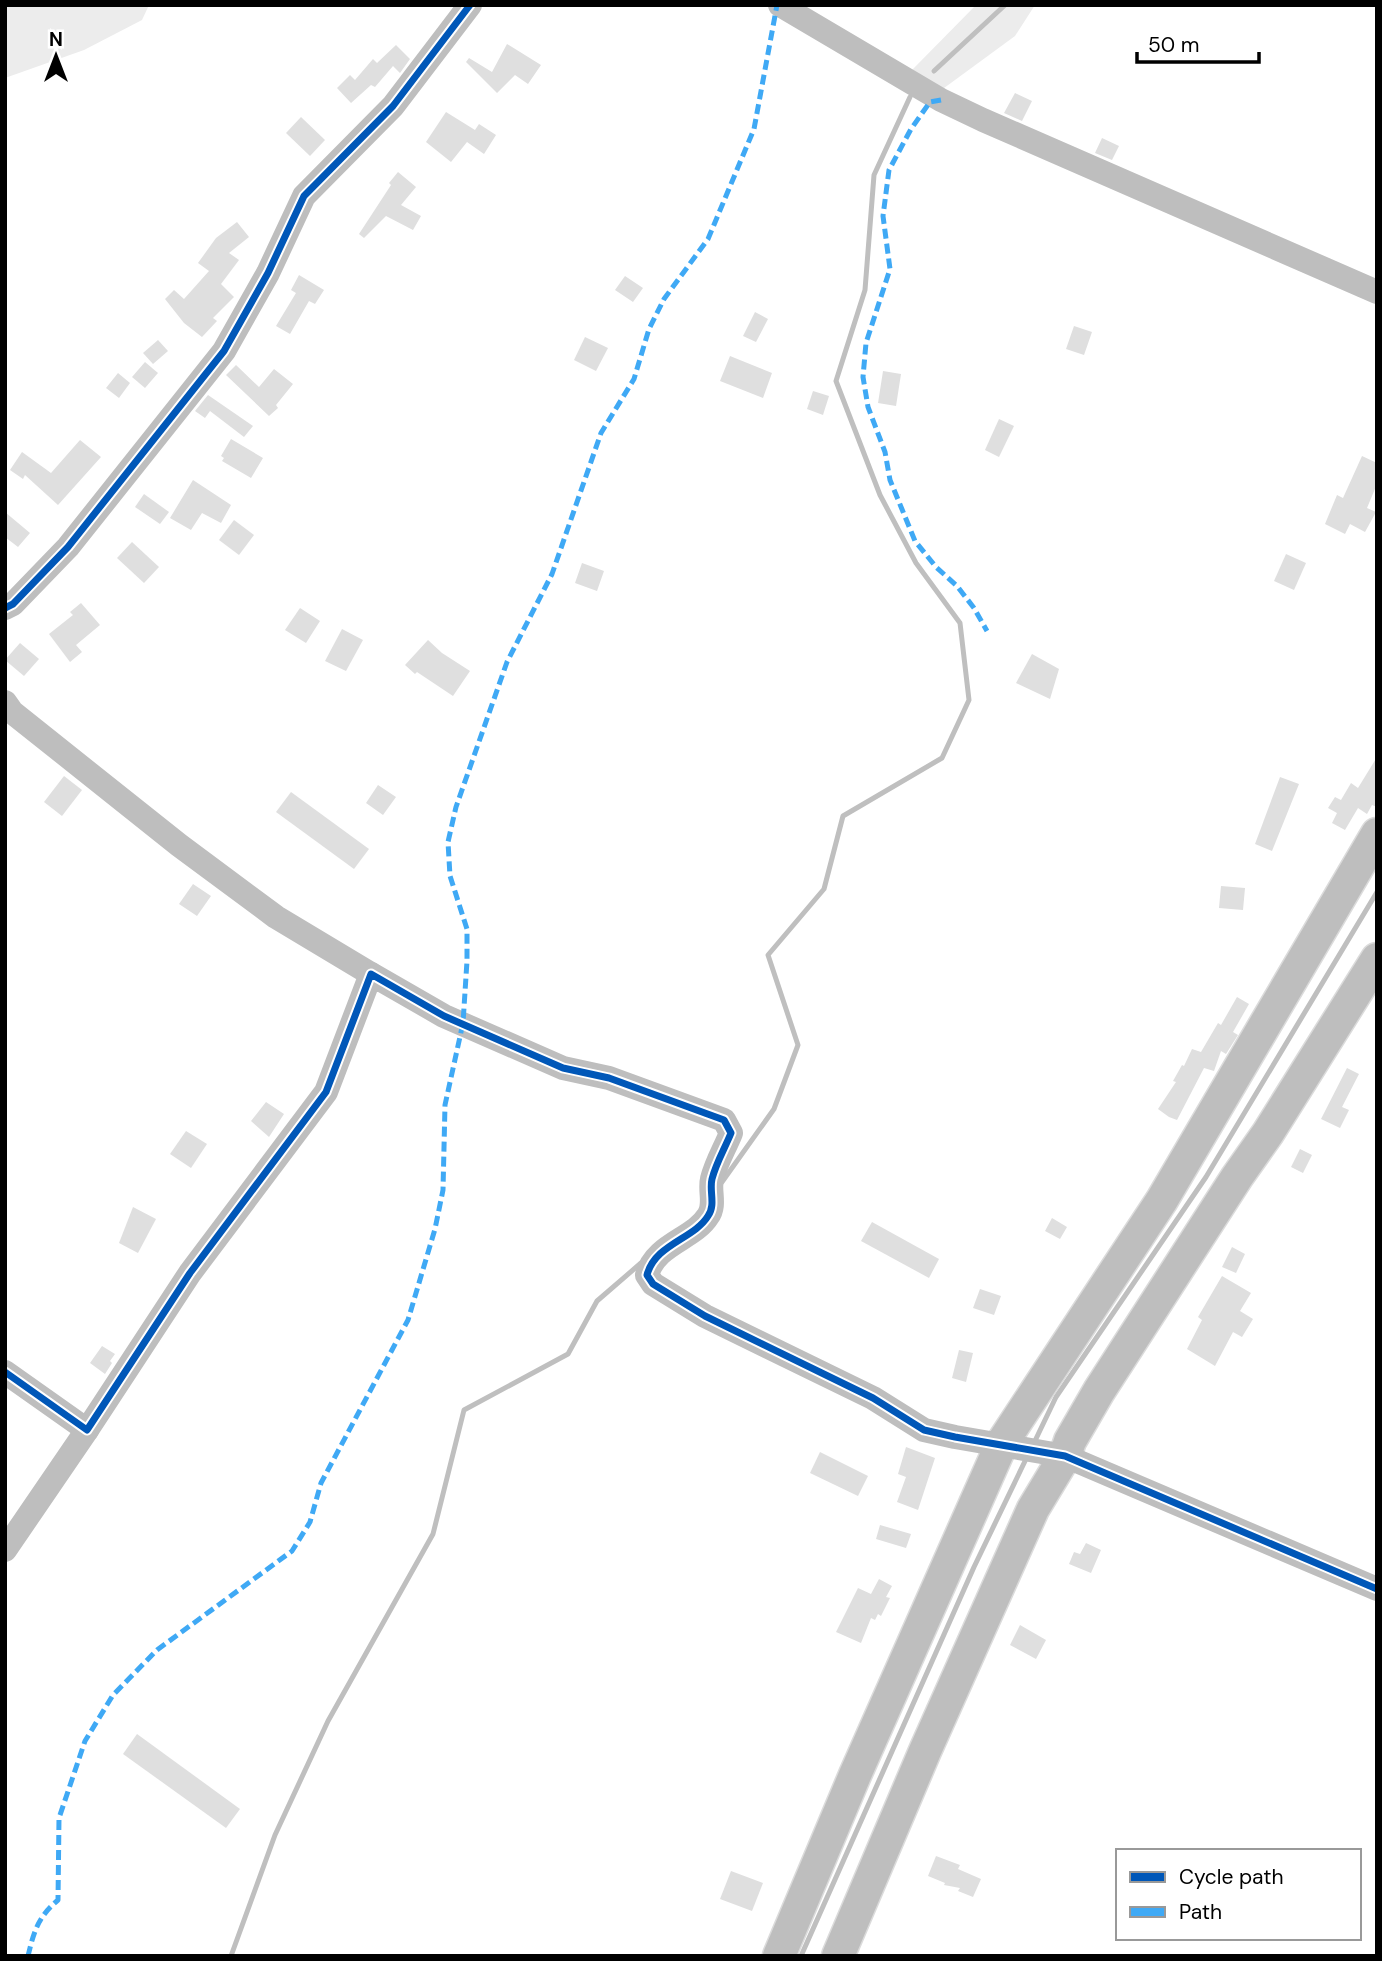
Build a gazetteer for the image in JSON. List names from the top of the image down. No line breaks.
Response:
{"legend":["Cycle path","Path"],"scale_bar":"50 m","north":"top"}
